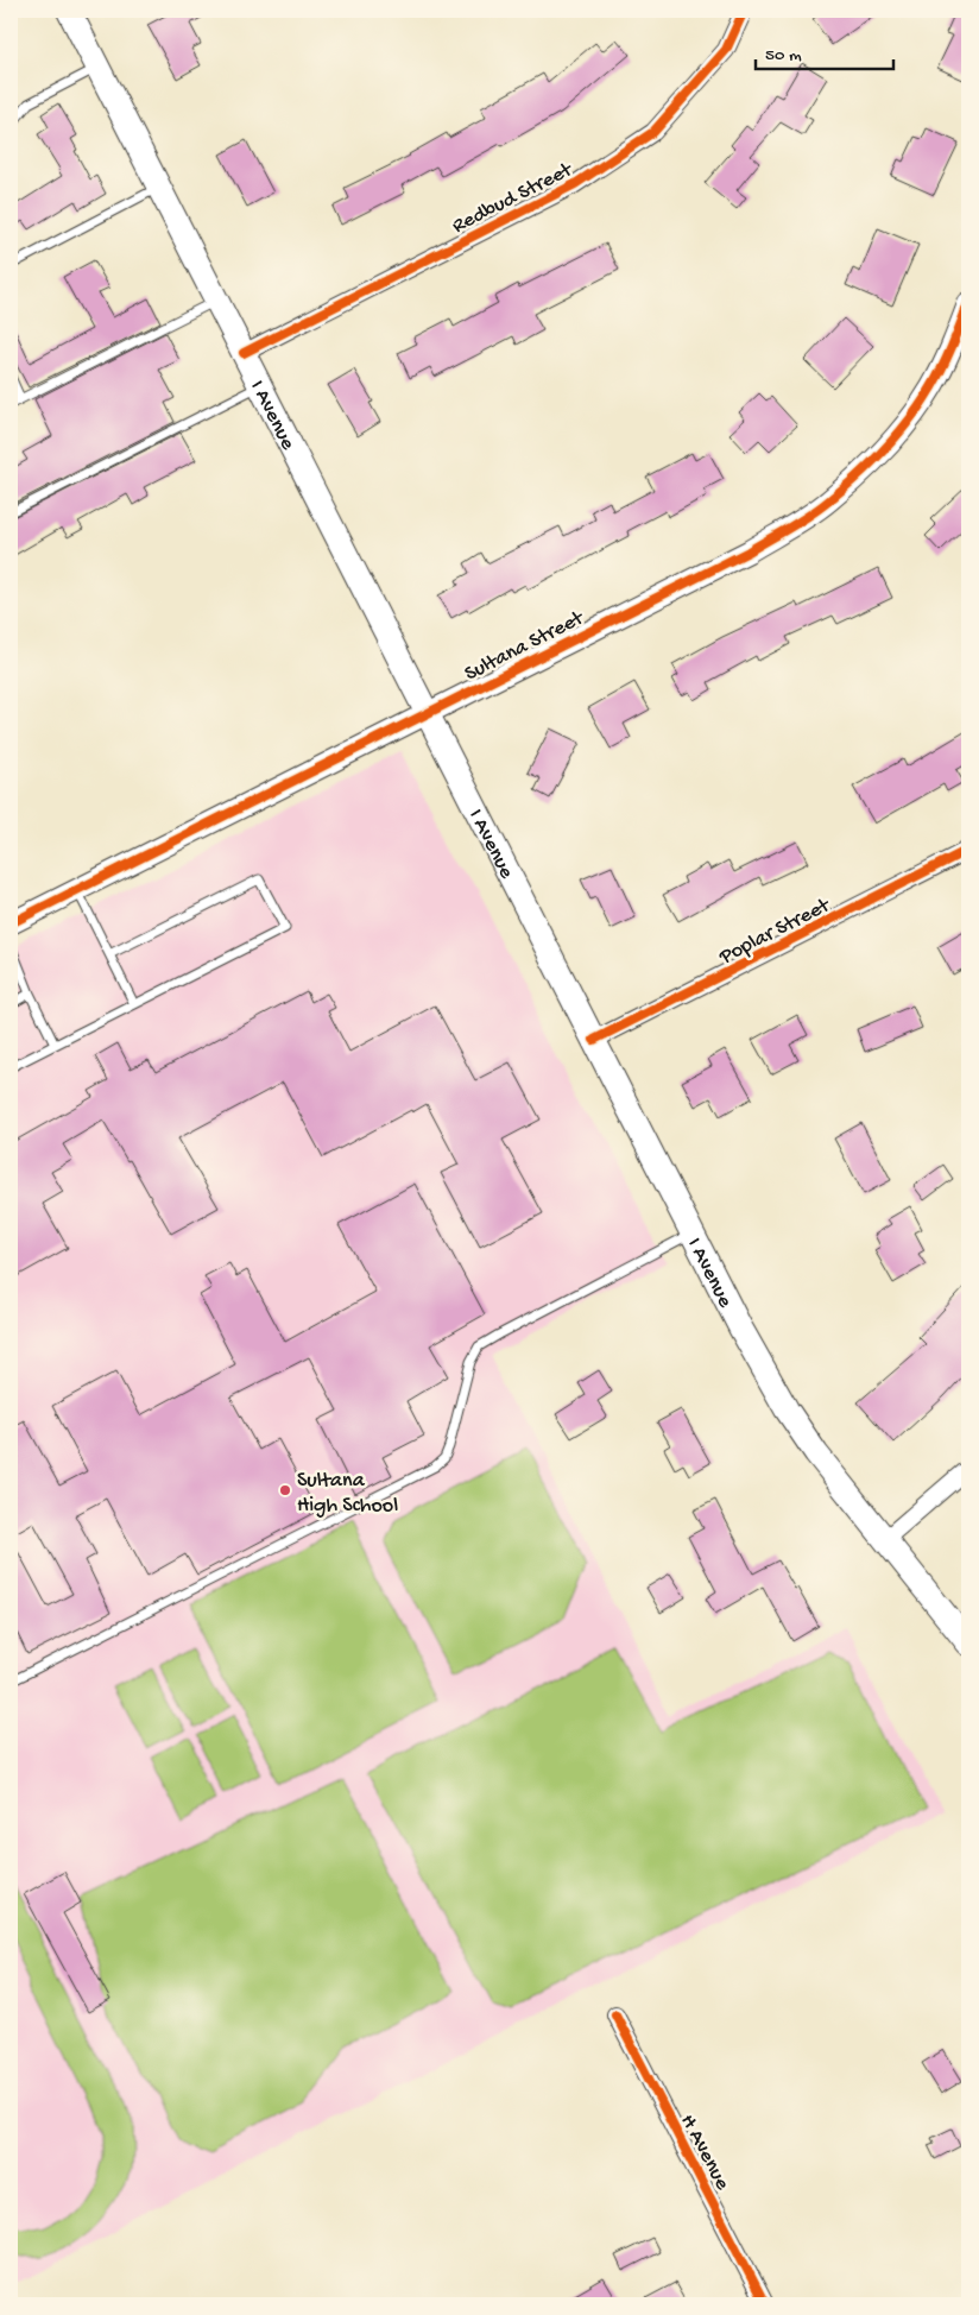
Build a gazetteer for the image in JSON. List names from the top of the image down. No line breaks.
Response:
{"streets":{"main road":["I Avenue"],"street":["Redbud Street","Sultana Street","Poplar Street","H Avenue"]},"crossings":[["Redbud Street","I Avenue"],["I Avenue","Sultana Street"],["I Avenue","Poplar Street"]],"places":["Sultana High School"],"scale_bar":"50 m"}
